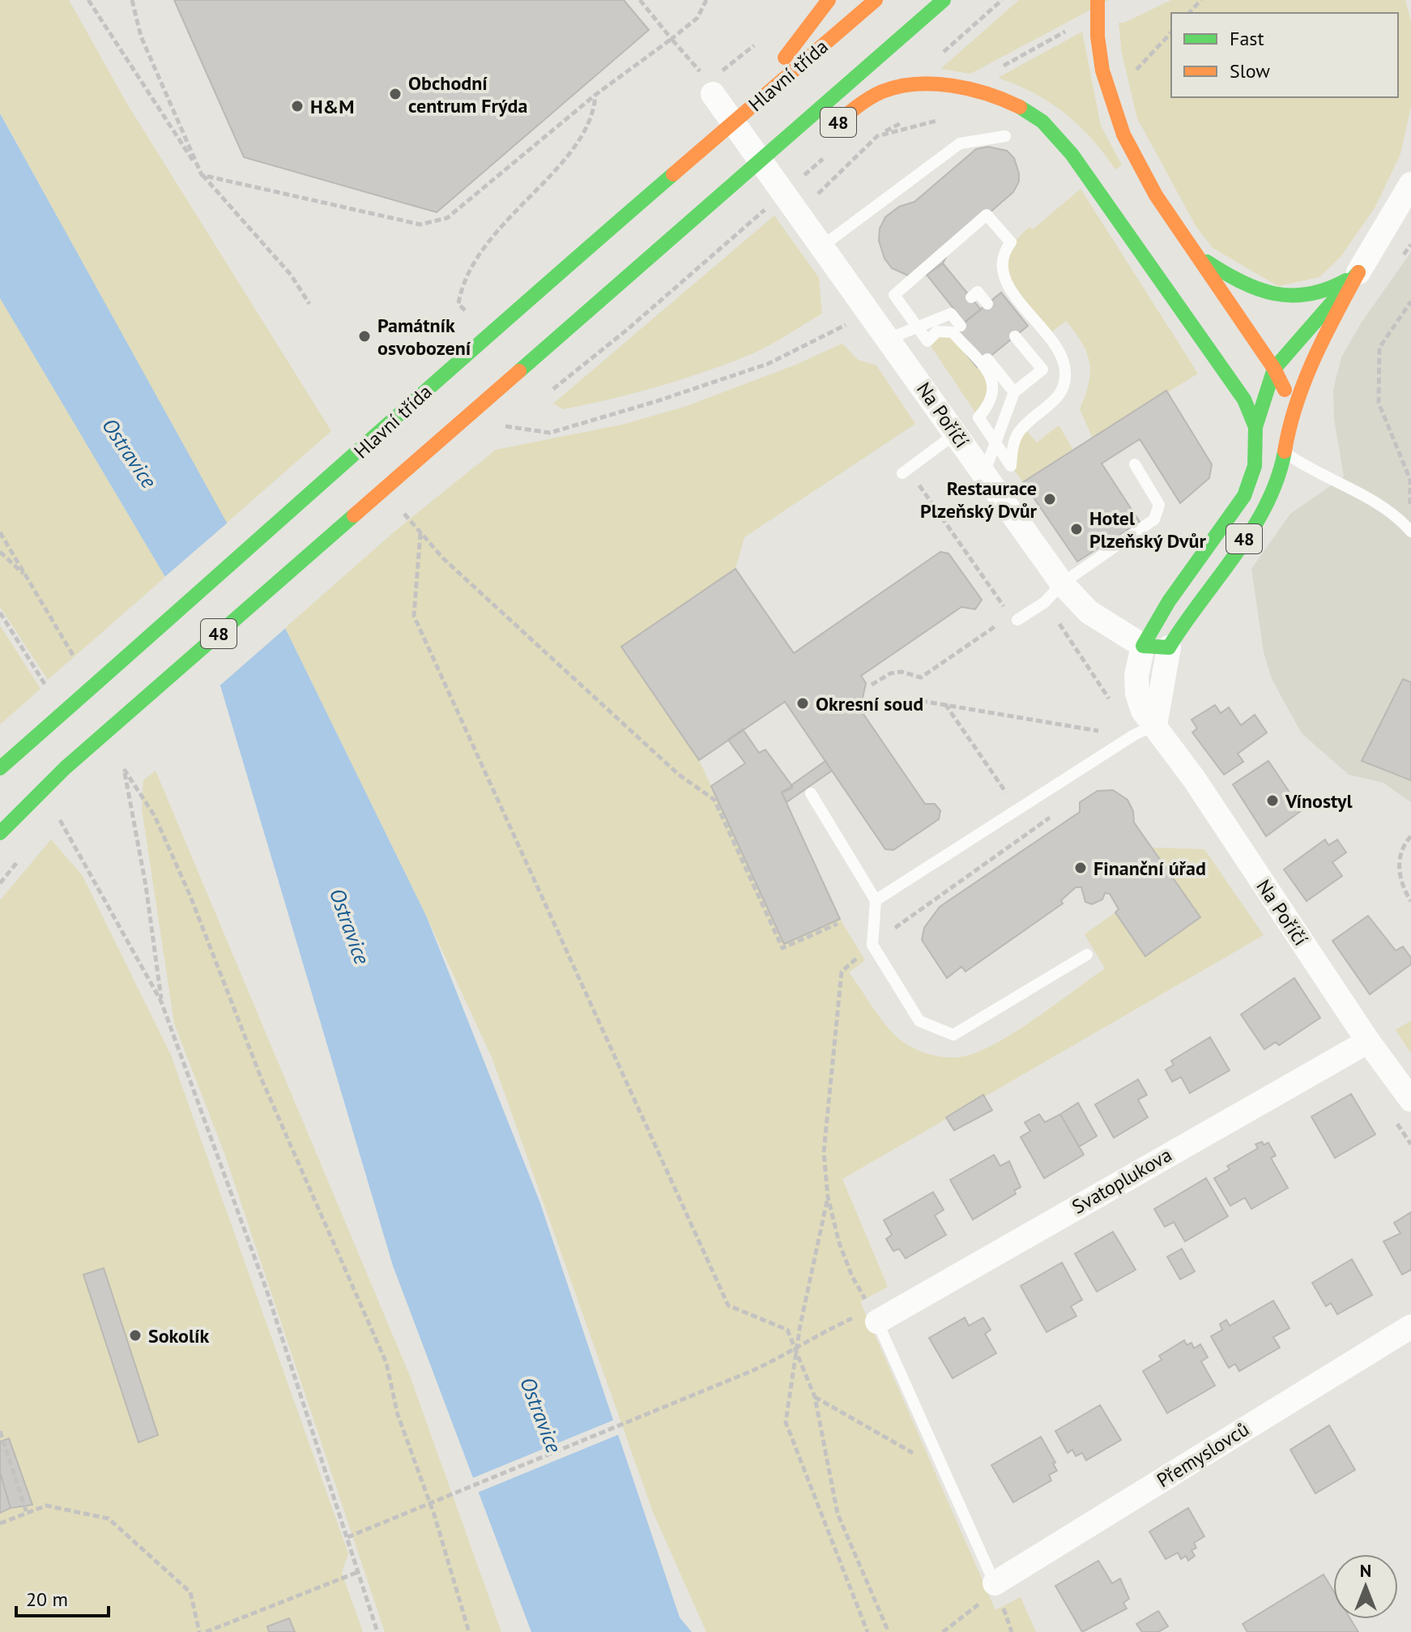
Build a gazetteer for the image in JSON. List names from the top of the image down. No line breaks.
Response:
{"streets":{"main road":["Hlavní třída","48"],"street":["Na Poříčí","Svatoplukova","Přemyslovců"]},"crossings":[["Hlavní třída","48"],["48","Na Poříčí"],["Na Poříčí","Svatoplukova"]],"water":["Ostravice"],"places":["Obchodní centrum Frýda","H&M","Památník osvobození","Restaurace Plzeňský Dvůr","Hotel Plzeňský Dvůr","Okresní soud","Vínostyl","Finanční úřad","Sokolík"],"legend":["Fast","Slow"],"scale_bar":"20 m","north":"top"}
